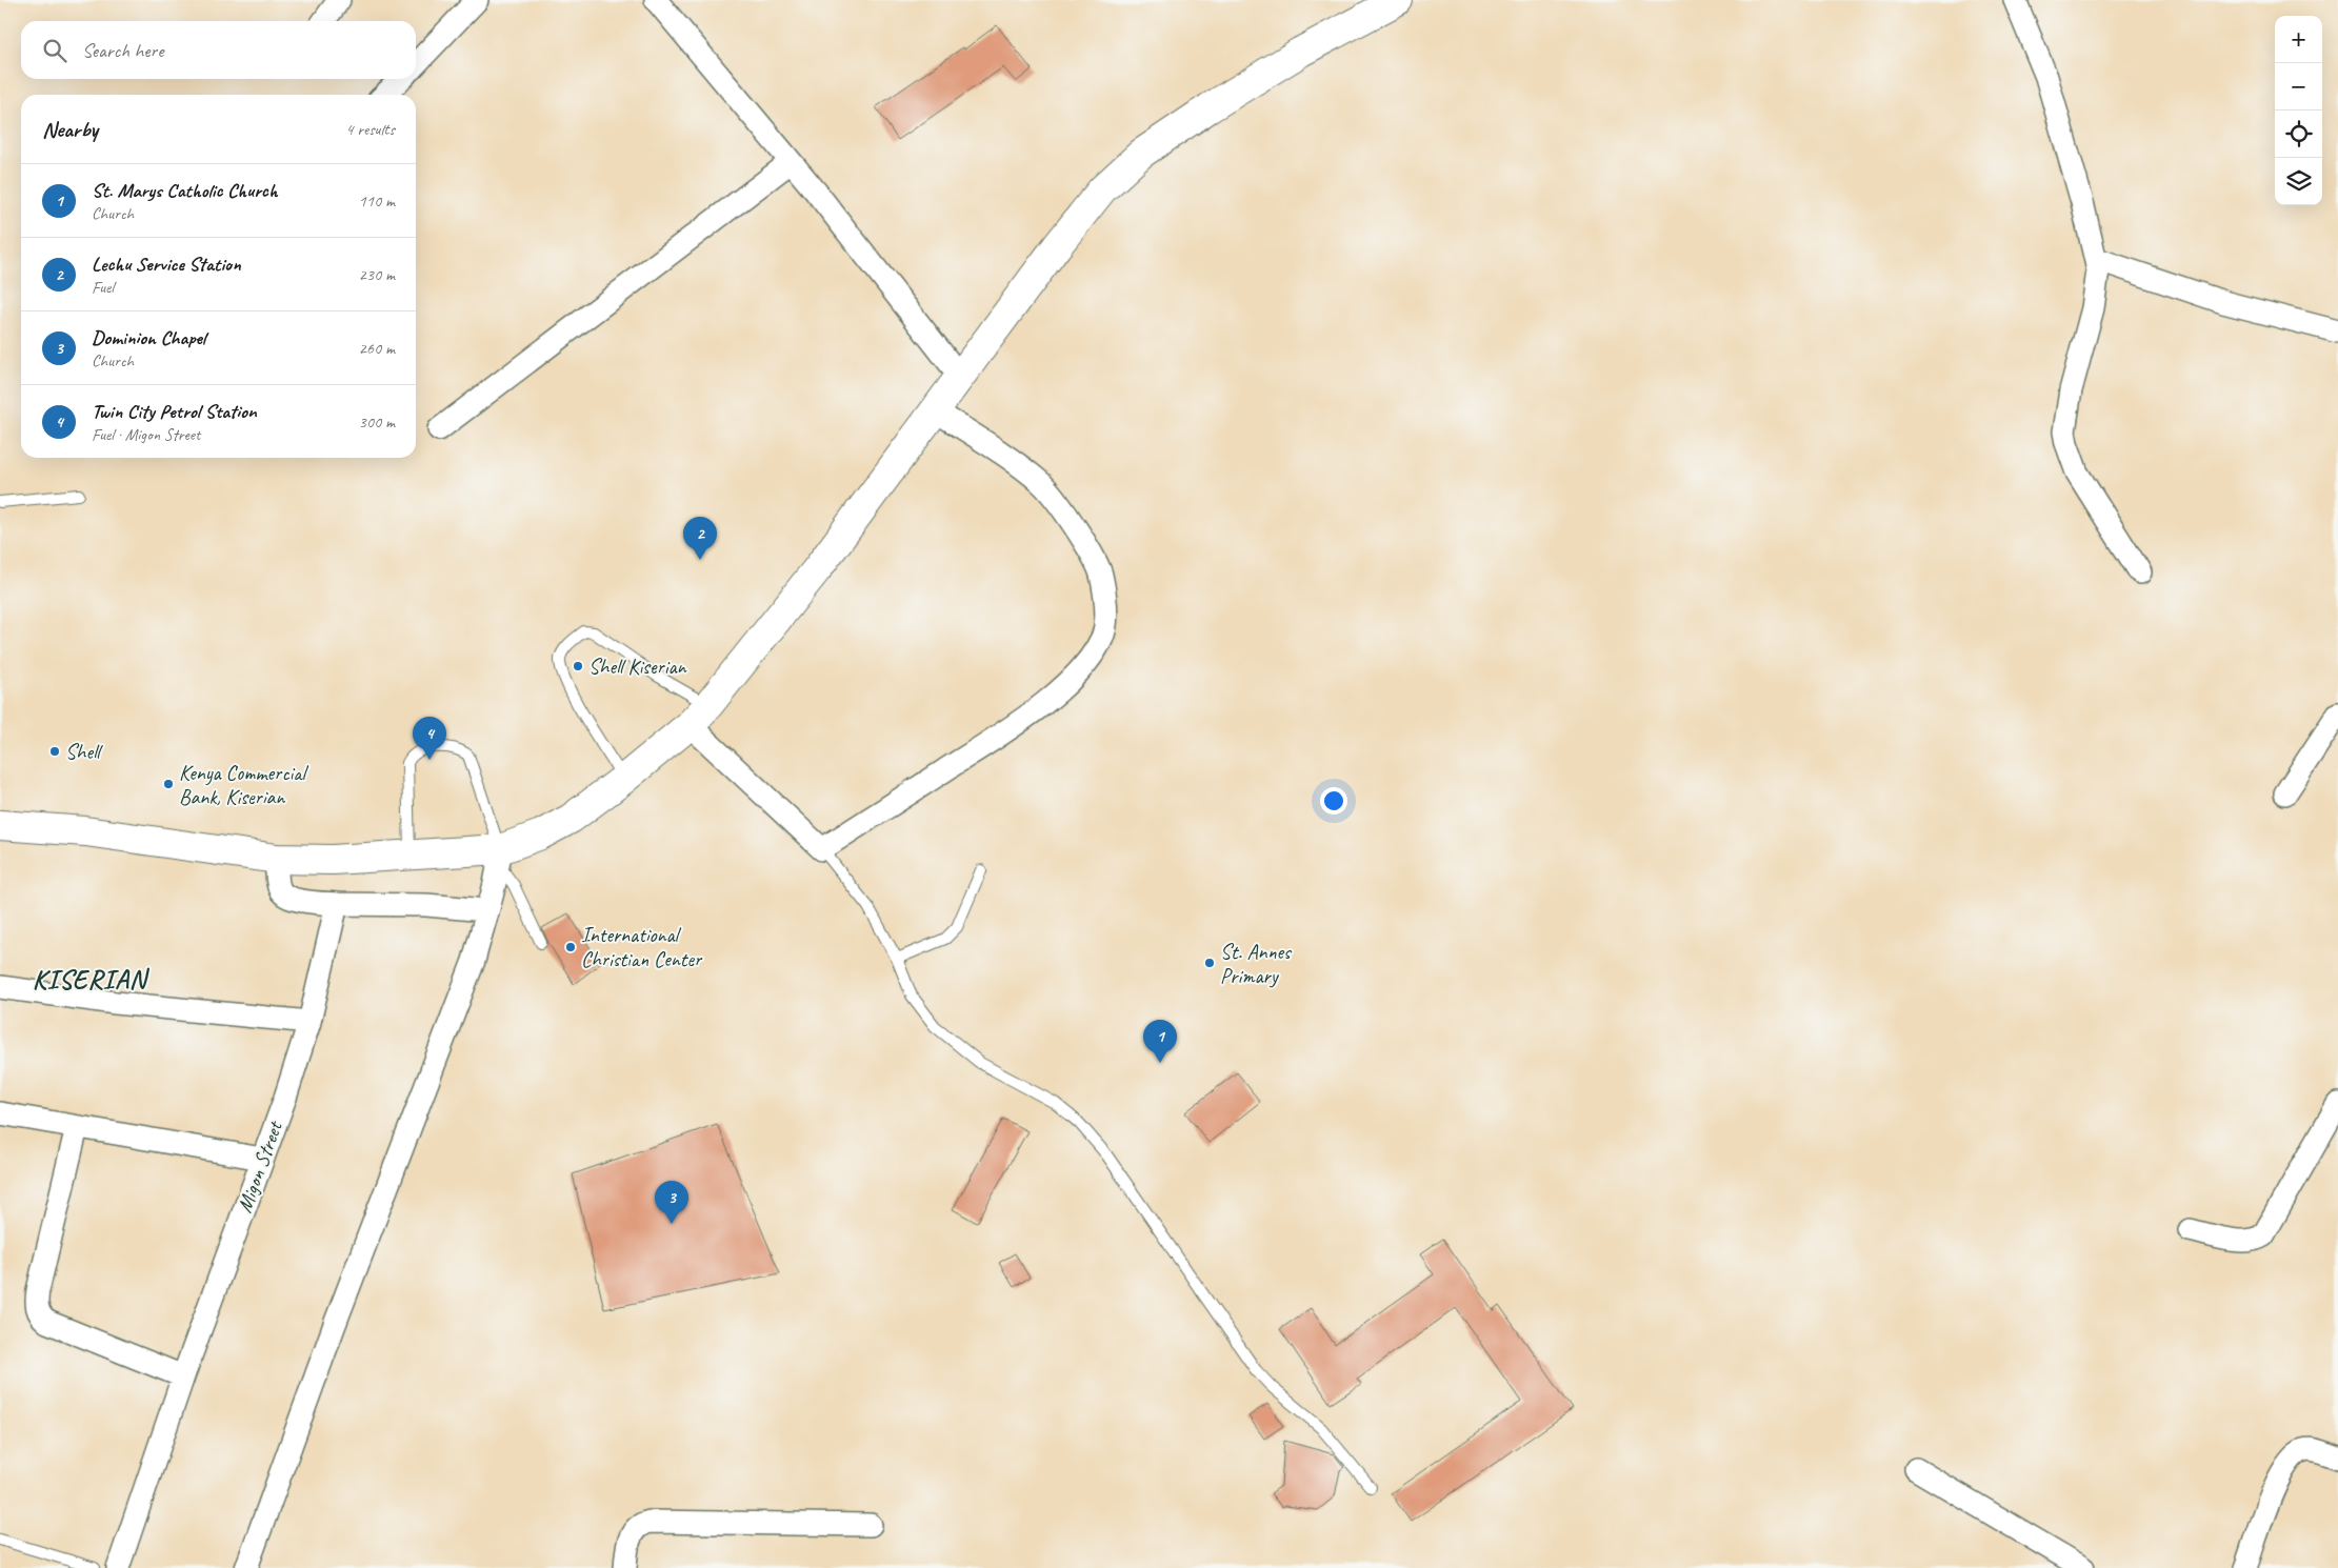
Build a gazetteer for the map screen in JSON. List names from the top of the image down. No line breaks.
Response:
{"streets":{"street":["Migon Street"]},"districts":["KISERIAN"],"places":["Shell Kiserian","Shell","Kenya Commercial Bank, Kiserian","International Christian Center","St. Annes Primary"],"page":{"map_buttons":["+","−"],"search":"Search here","heading":["Nearby","4 results"],"list":[{"mark":"1","name":"St. Marys Catholic Church","note":"Church","value":"110 m"},{"mark":"2","name":"Lechu Service Station","note":"Fuel","value":"230 m"},{"mark":"3","name":"Dominion Chapel","note":"Church","value":"260 m"},{"mark":"4","name":"Twin City Petrol Station","note":"Fuel · Migon Street","value":"300 m"}],"pins":["2","4","1","3"]}}
